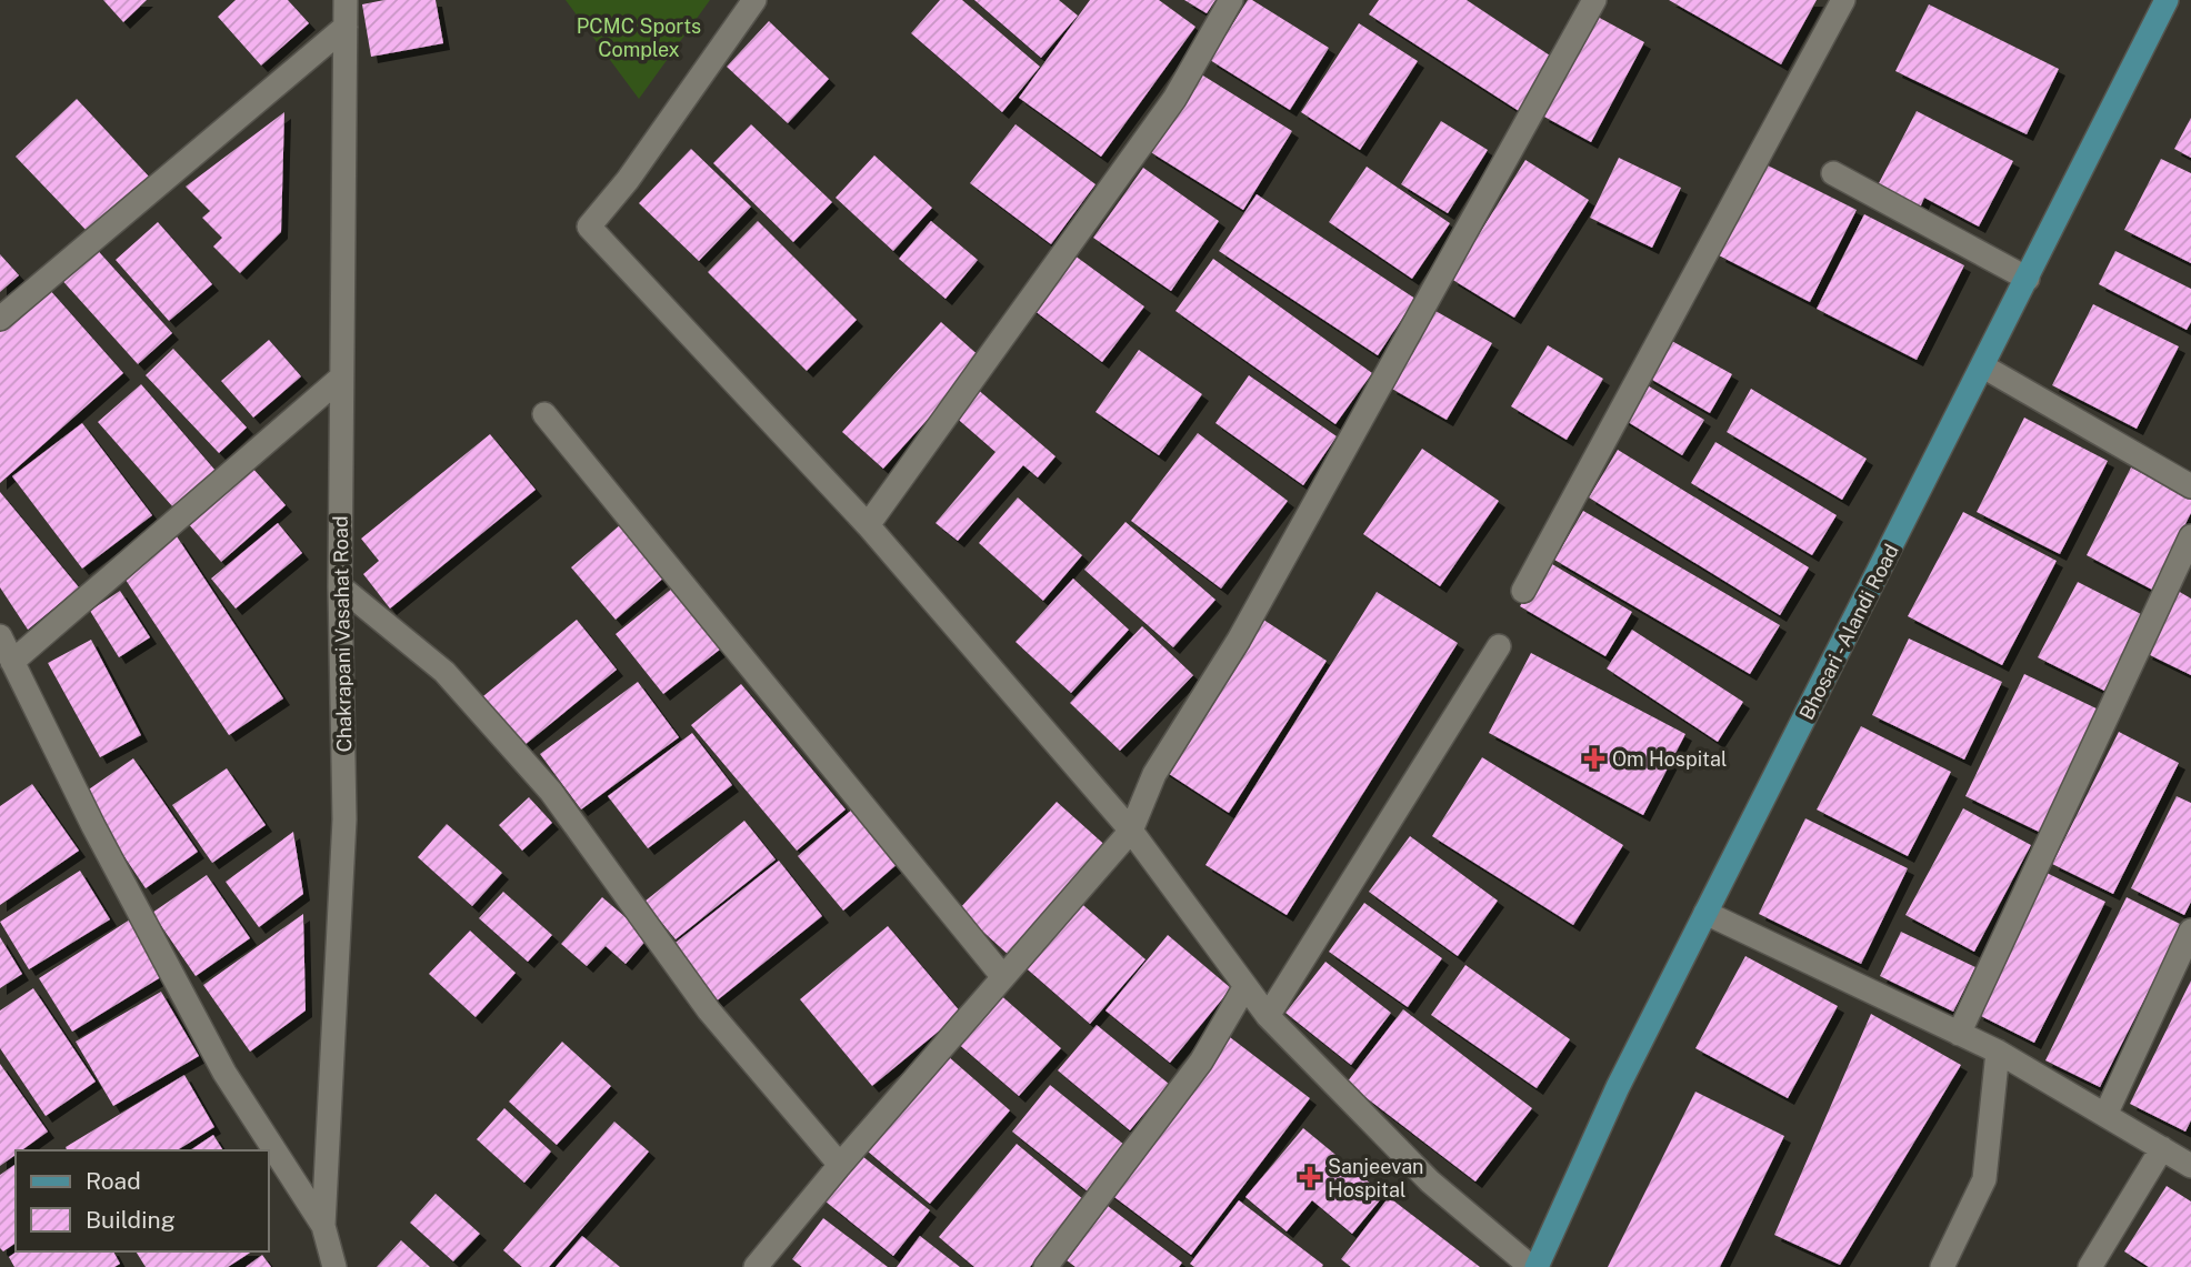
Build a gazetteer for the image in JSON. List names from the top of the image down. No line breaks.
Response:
{"streets":{"main road":["Bhosari - Alandi Road"],"street":["Chakrapani Vasahat Road"]},"parks":["PCMC Sports Complex"],"places":{"health":["Om Hospital","Sanjeevan Hospital"]},"legend":["Road","Building"]}
